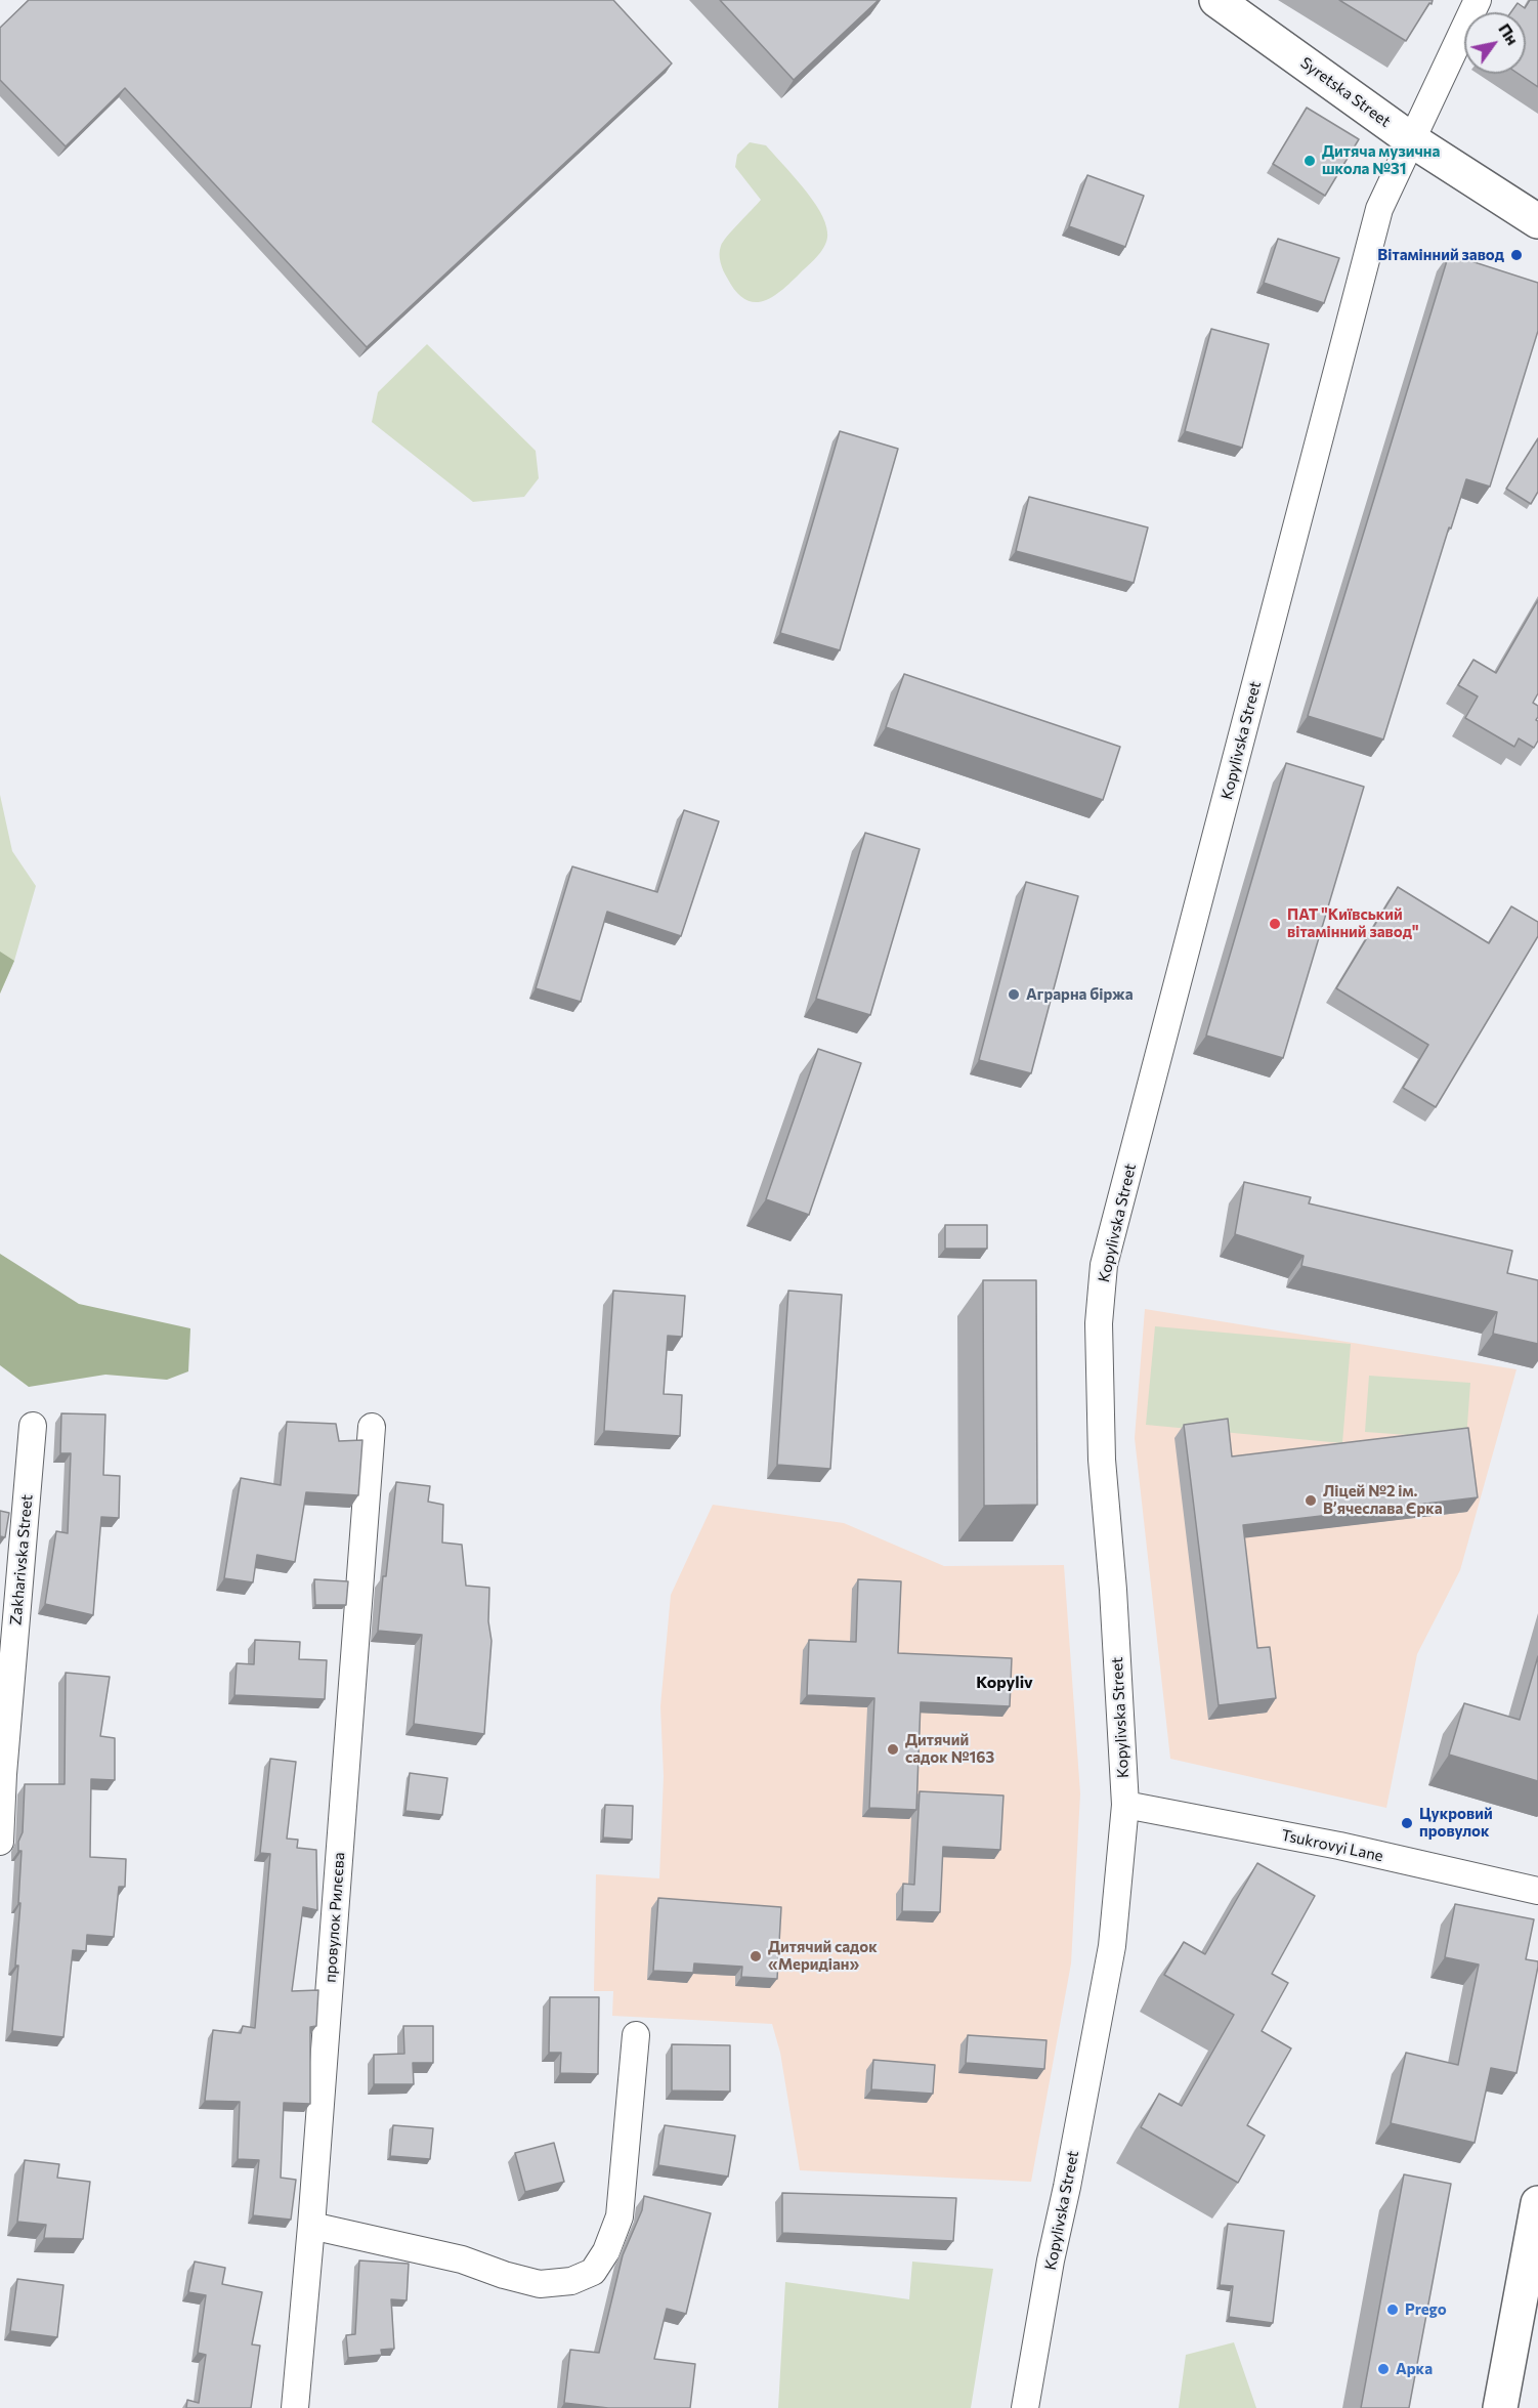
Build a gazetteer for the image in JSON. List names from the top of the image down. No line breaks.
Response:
{"streets":{"main road":["Syretska Street"],"street":["Kopylivska Street","Zakharivska Street","Tsukrovyi Lane","провулок Рилєєва"]},"crossings":[["Syretska Street","Kopylivska Street"],["Kopylivska Street","Tsukrovyi Lane"]],"districts":["Kopyliv"],"places":["Дитяча музична школа №31","Вітамінний завод","ПАТ \"Київський вітамінний завод\"","Аграрна біржа","Ліцей №2 ім. В’ячеслава Єрка","Дитячий садок №163","Цукровий провулок","Дитячий садок «Меридіан»","Prego","Арка"],"north":"top right"}
